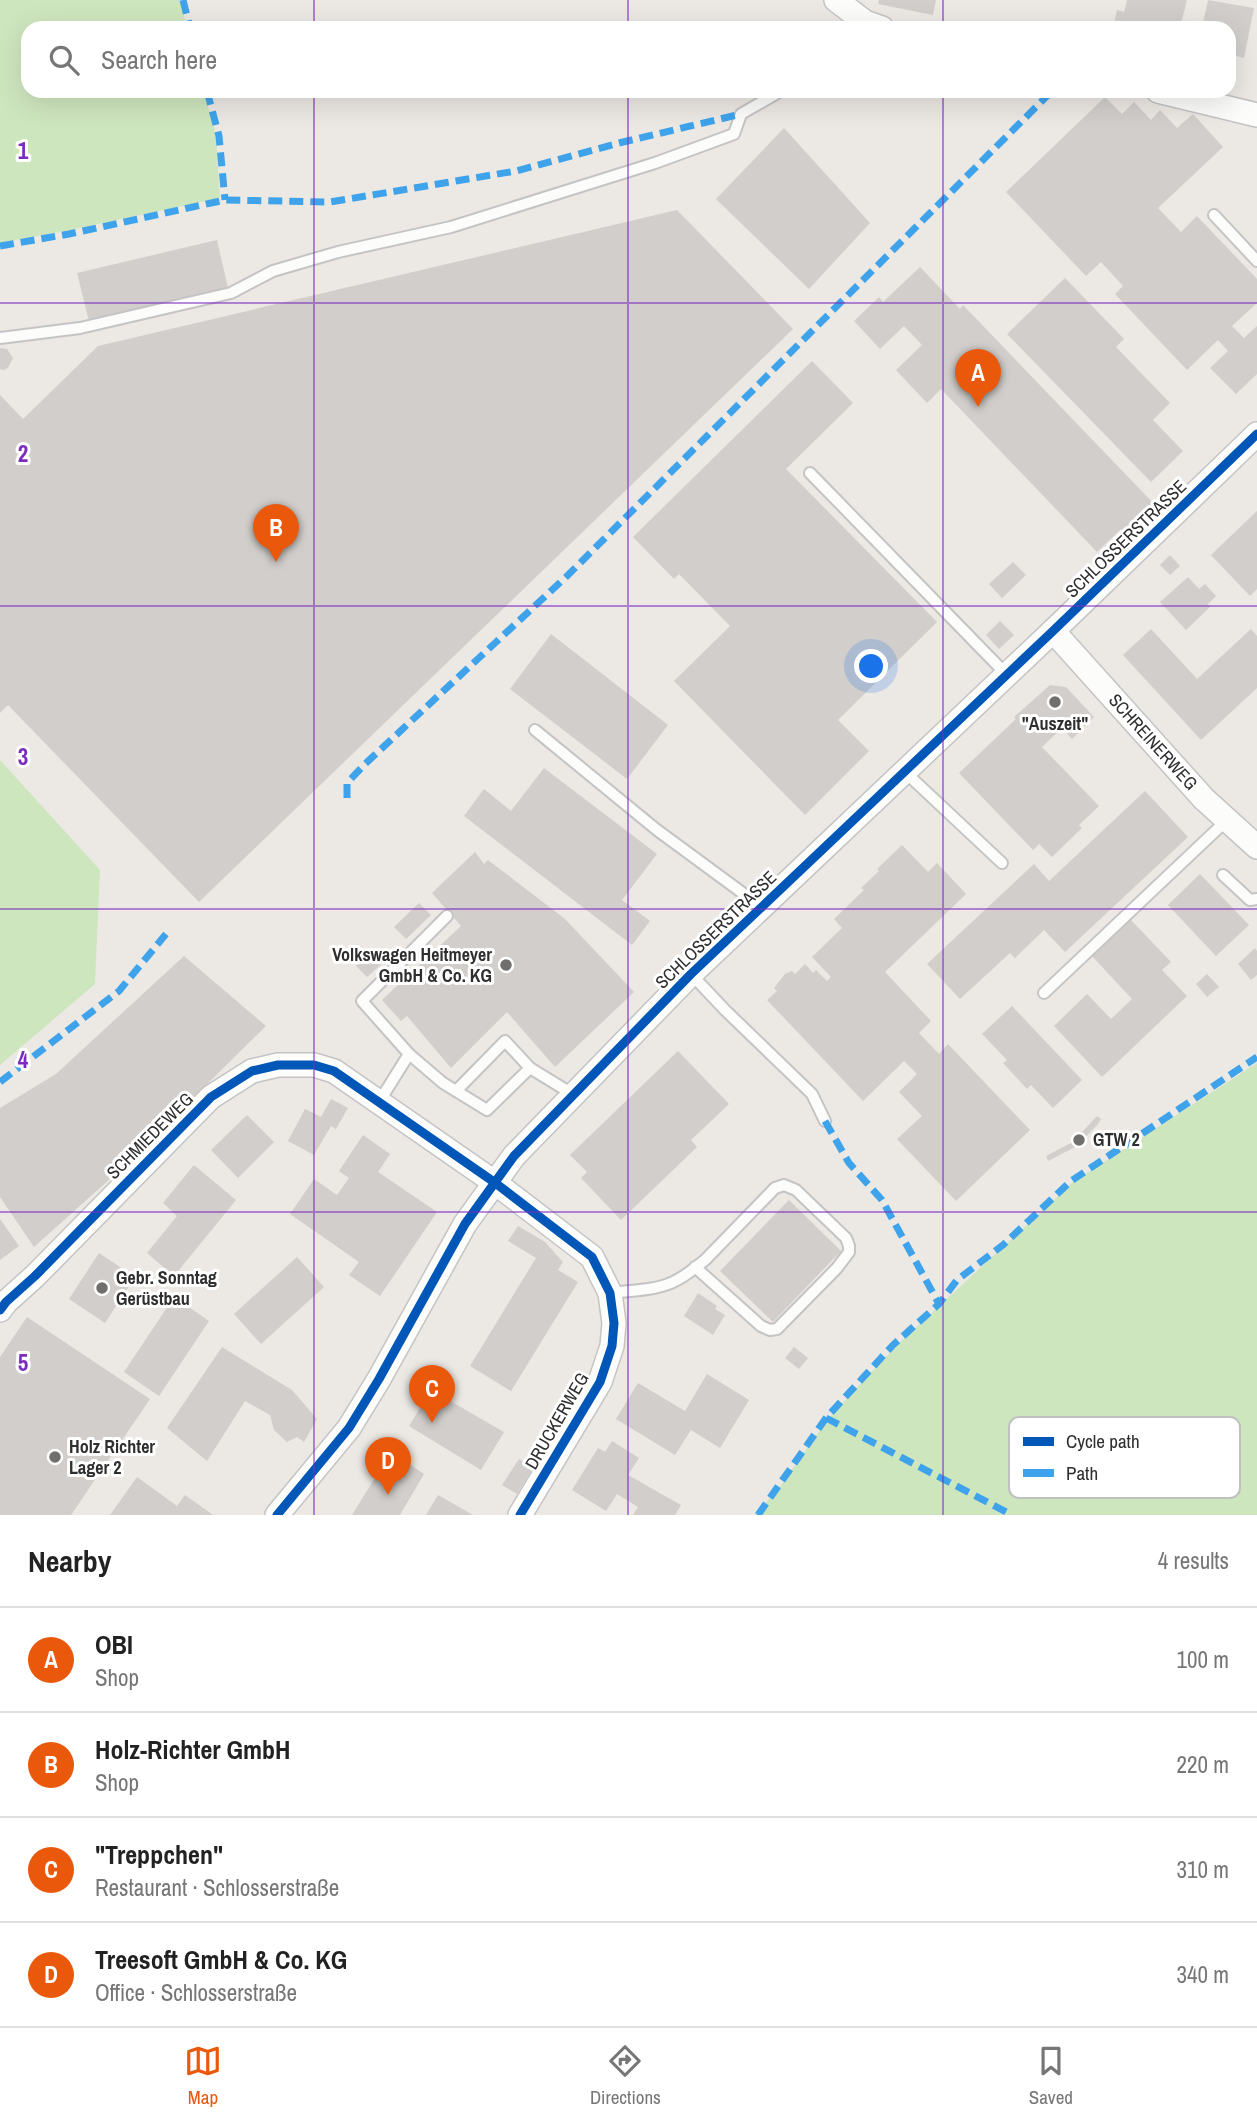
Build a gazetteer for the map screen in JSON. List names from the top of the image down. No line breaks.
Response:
{"streets":{"street":["SCHLOSSERSTRASSE","SCHREINERWEG","SCHMIEDEWEG","DRUCKERWEG"]},"crossings":[["SCHLOSSERSTRASSE","SCHREINERWEG"],["SCHLOSSERSTRASSE","SCHMIEDEWEG"],["SCHLOSSERSTRASSE","DRUCKERWEG"],["SCHMIEDEWEG","DRUCKERWEG"]],"places":["\"Auszeit\"","Volkswagen Heitmeyer GmbH & Co. KG","GTW 2","Gebr. Sonntag Gerüstbau","Holz Richter Lager 2"],"legend":["Cycle path","Path"],"page":{"search":"Search here","pins":["A","B","C","D"],"heading":["Nearby","4 results"],"list":[{"mark":"A","name":"OBI","note":"Shop","value":"100 m"},{"mark":"B","name":"Holz-Richter GmbH","note":"Shop","value":"220 m"},{"mark":"C","name":"\"Treppchen\"","note":"Restaurant · Schlosserstraße","value":"310 m"},{"mark":"D","name":"Treesoft GmbH & Co. KG","note":"Office · Schlosserstraße","value":"340 m"}],"nav":["Map","Directions","Saved"]},"grid":{"rows":["1","2","3","4","5"]}}
